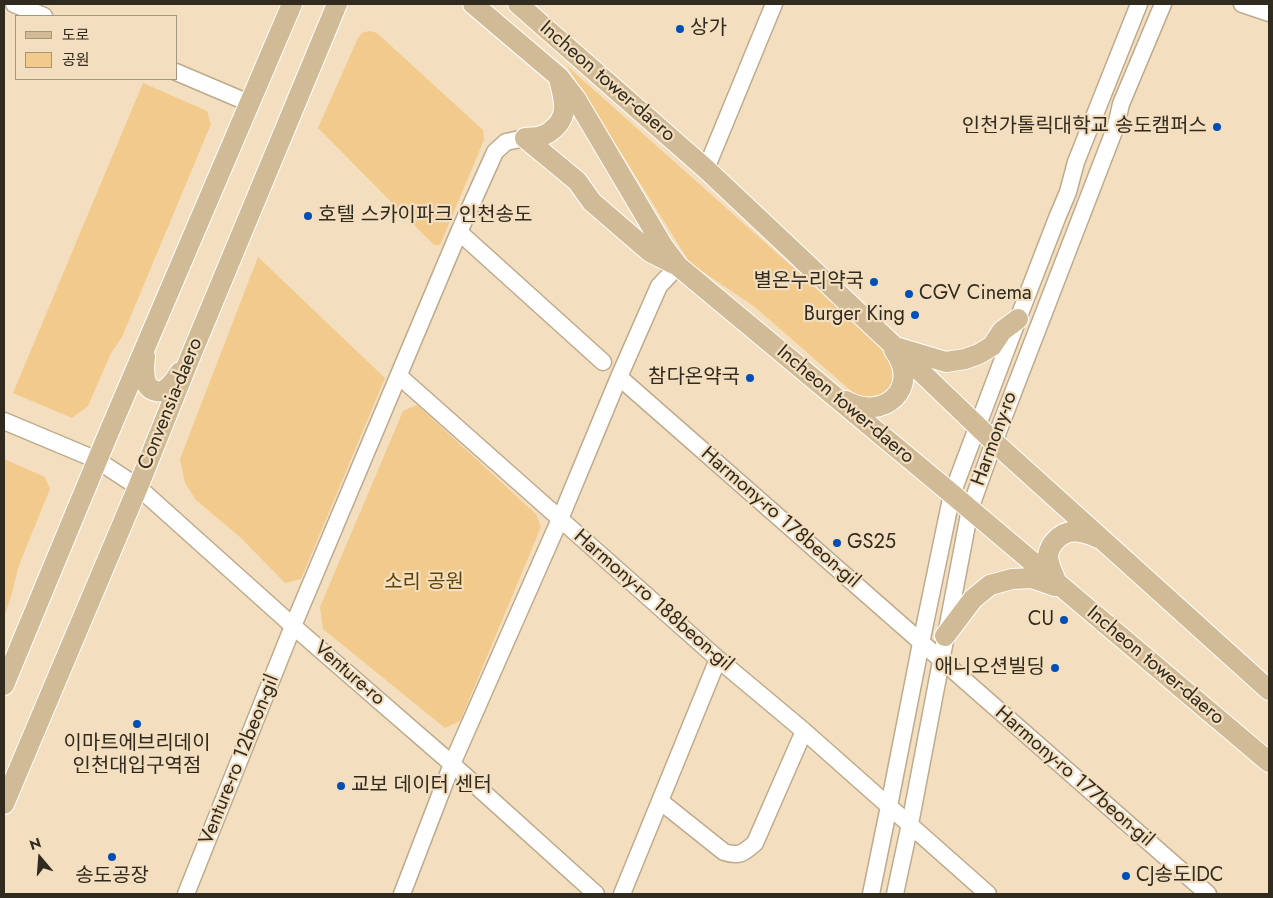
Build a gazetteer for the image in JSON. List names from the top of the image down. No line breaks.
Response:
{"streets":{"main road":["Incheon tower-daero","Convensia-daero"],"street":["Harmony-ro","Harmony-ro 178beon-gil","Harmony-ro 188beon-gil","Venture-ro","Venture-ro 12beon-gil","Harmony-ro 177beon-gil"]},"crossings":[["Incheon tower-daero","Harmony-ro"],["Convensia-daero","Venture-ro"],["Harmony-ro","Harmony-ro 178beon-gil"],["Harmony-ro","Harmony-ro 188beon-gil"],["Harmony-ro","Harmony-ro 177beon-gil"],["Harmony-ro 178beon-gil","Harmony-ro 177beon-gil"],["Harmony-ro 188beon-gil","Venture-ro 12beon-gil"],["Venture-ro","Venture-ro 12beon-gil"]],"parks":["소리 공원"],"places":["상가","인천가톨릭대학교 송도캠퍼스","호텔 스카이파크 인천송도","별온누리약국","CGV Cinema","Burger King","참다온약국","GS25","CU","애니오션빌딩","이마트에브리데이 인천대입구역점","교보 데이터 센터","송도공장","CJ송도IDC"],"legend":["도로","공원"],"north":"top"}
